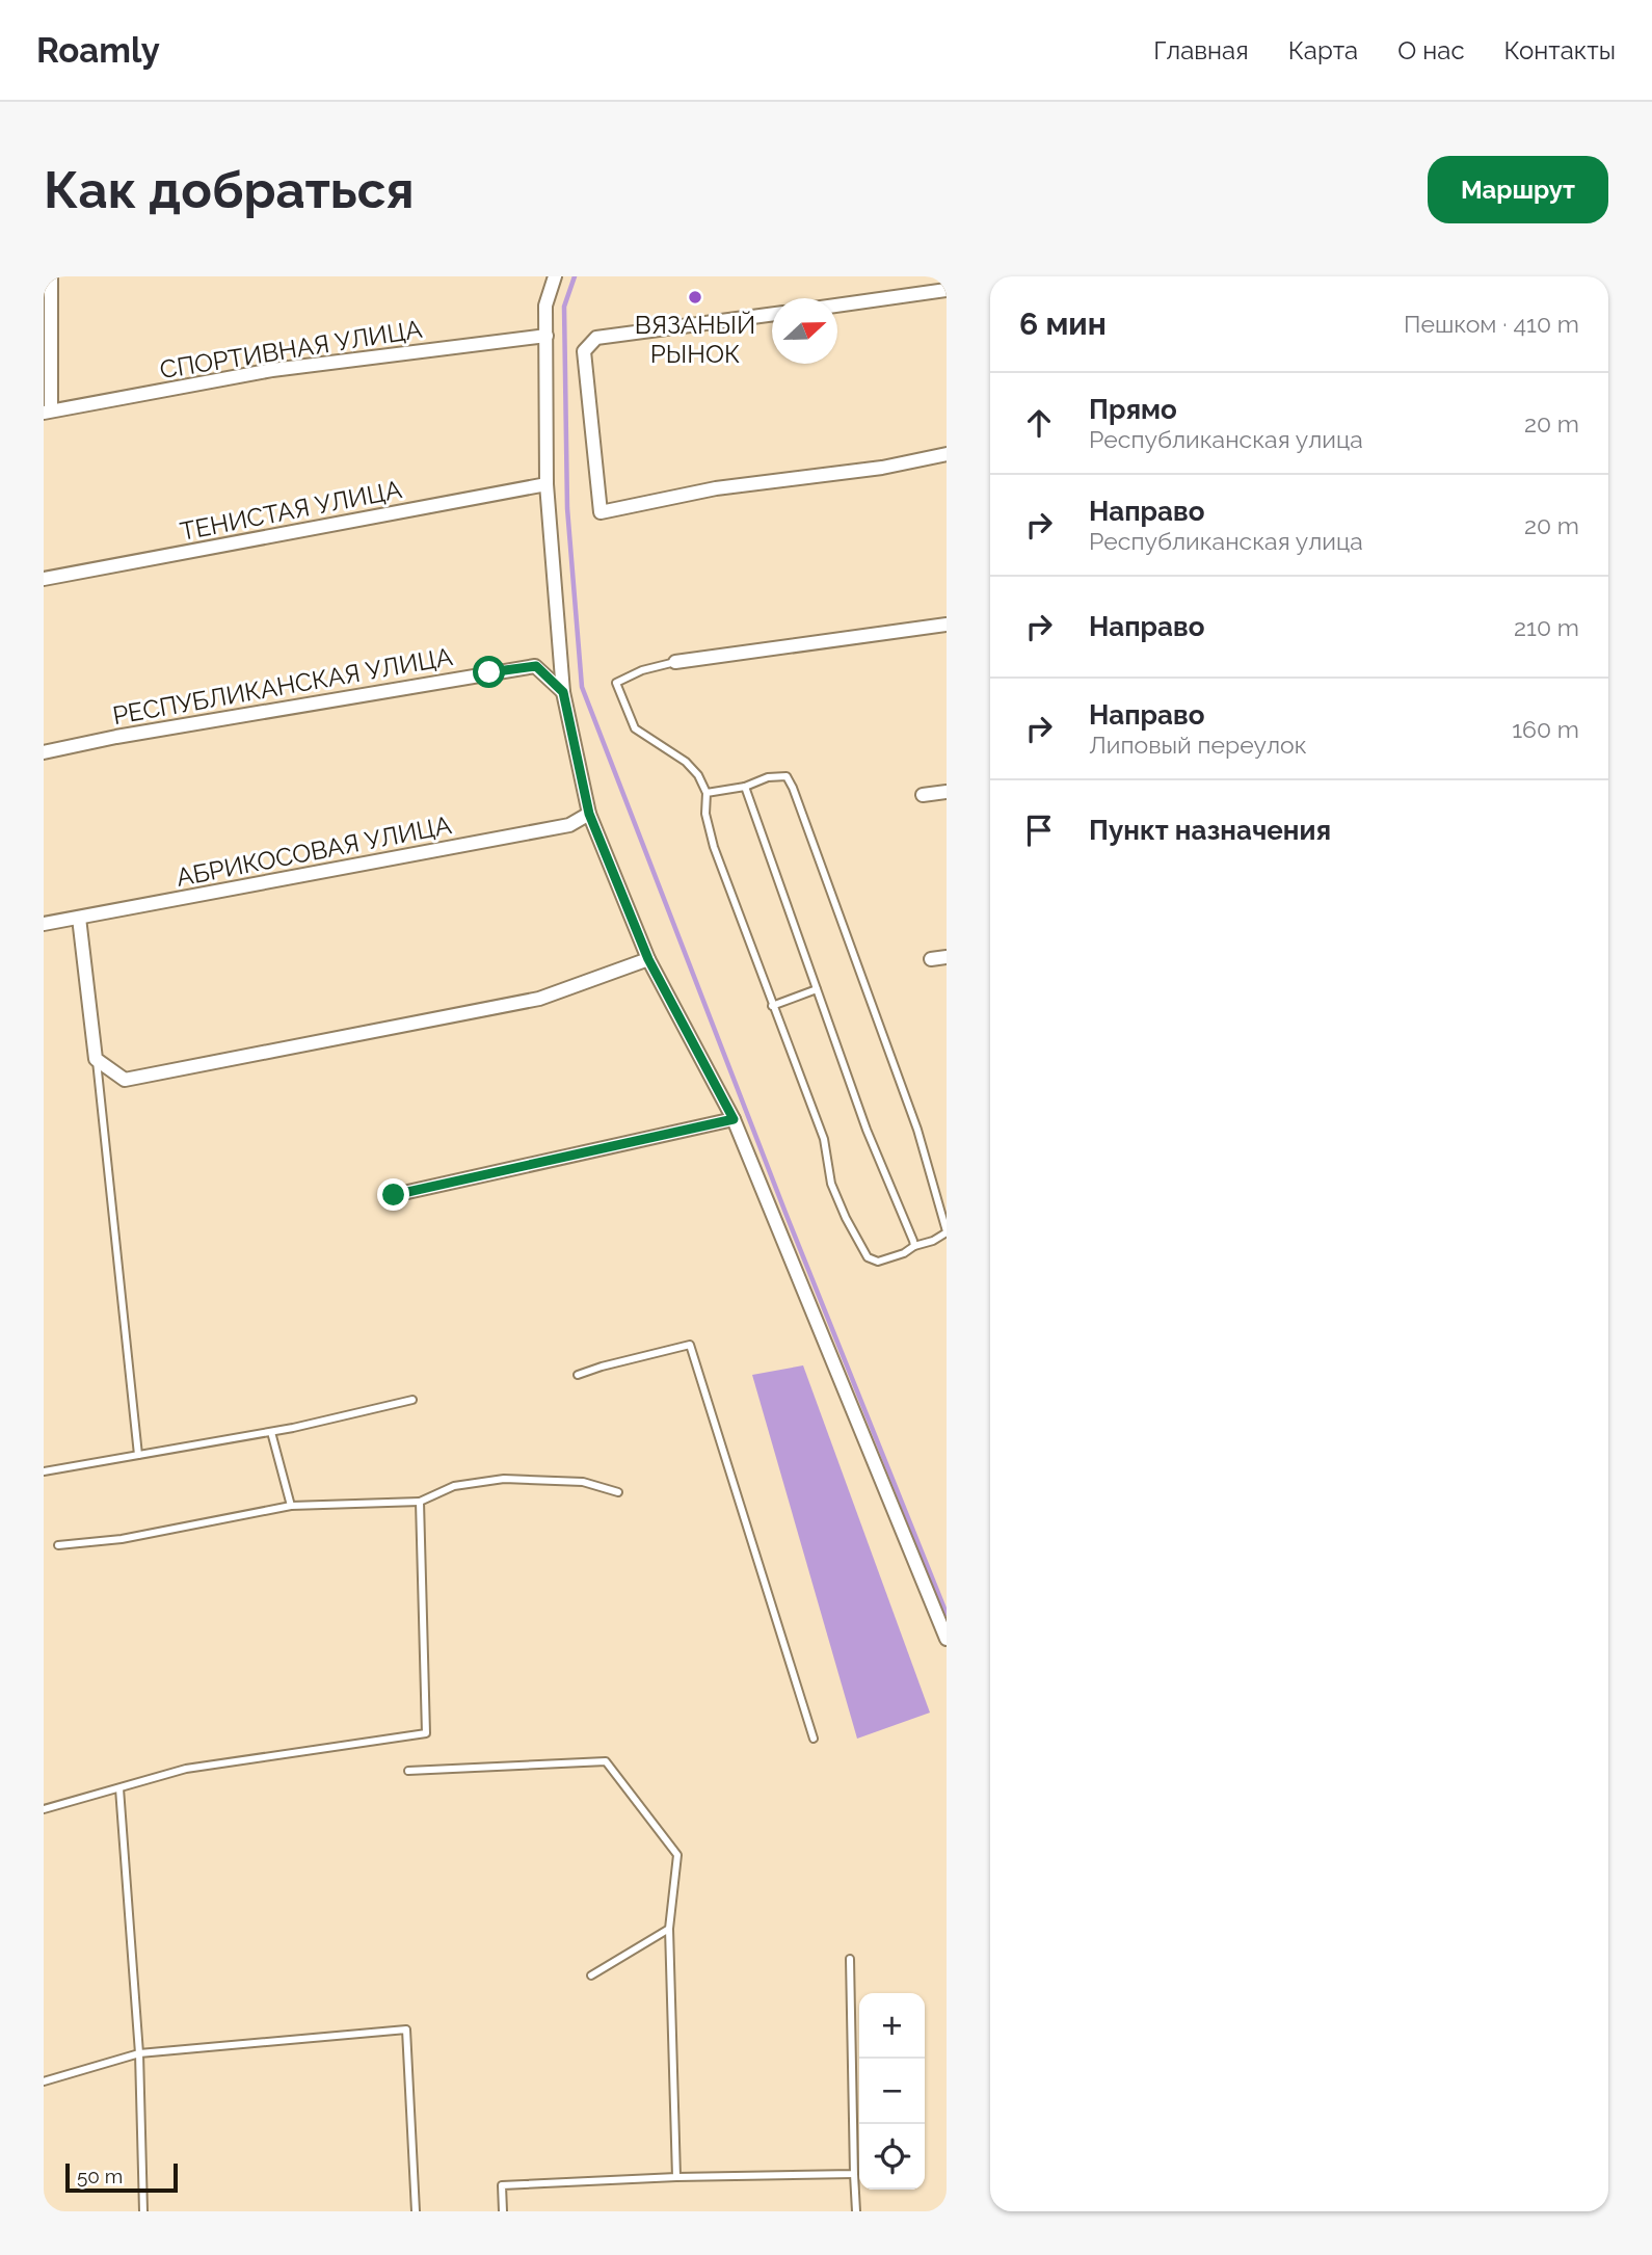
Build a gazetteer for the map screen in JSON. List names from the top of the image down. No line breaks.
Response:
{"streets":{"street":["СПОРТИВНАЯ УЛИЦА","ТЕНИСТАЯ УЛИЦА","РЕСПУБЛИКАНСКАЯ УЛИЦА","АБРИКОСОВАЯ УЛИЦА"]},"places":["ВЯЗАНЫЙ РЫНОК"],"scale_bar":"50 m","north":"right","page":{"header":"Roamly","nav":["Главная","Карта","О нас","Контакты"],"buttons":"Маршрут","title":"Как добраться","heading":["6 мин","Пешком · 410 m"],"list":[["Прямо","Республиканская улица","20 m"],["Направо","Республиканская улица","20 m"],["Направо","210 m"],["Направо","Липовый переулок","160 m"],"Пункт назначения"],"map_buttons":["+","−"],"scale":"50 m"}}
